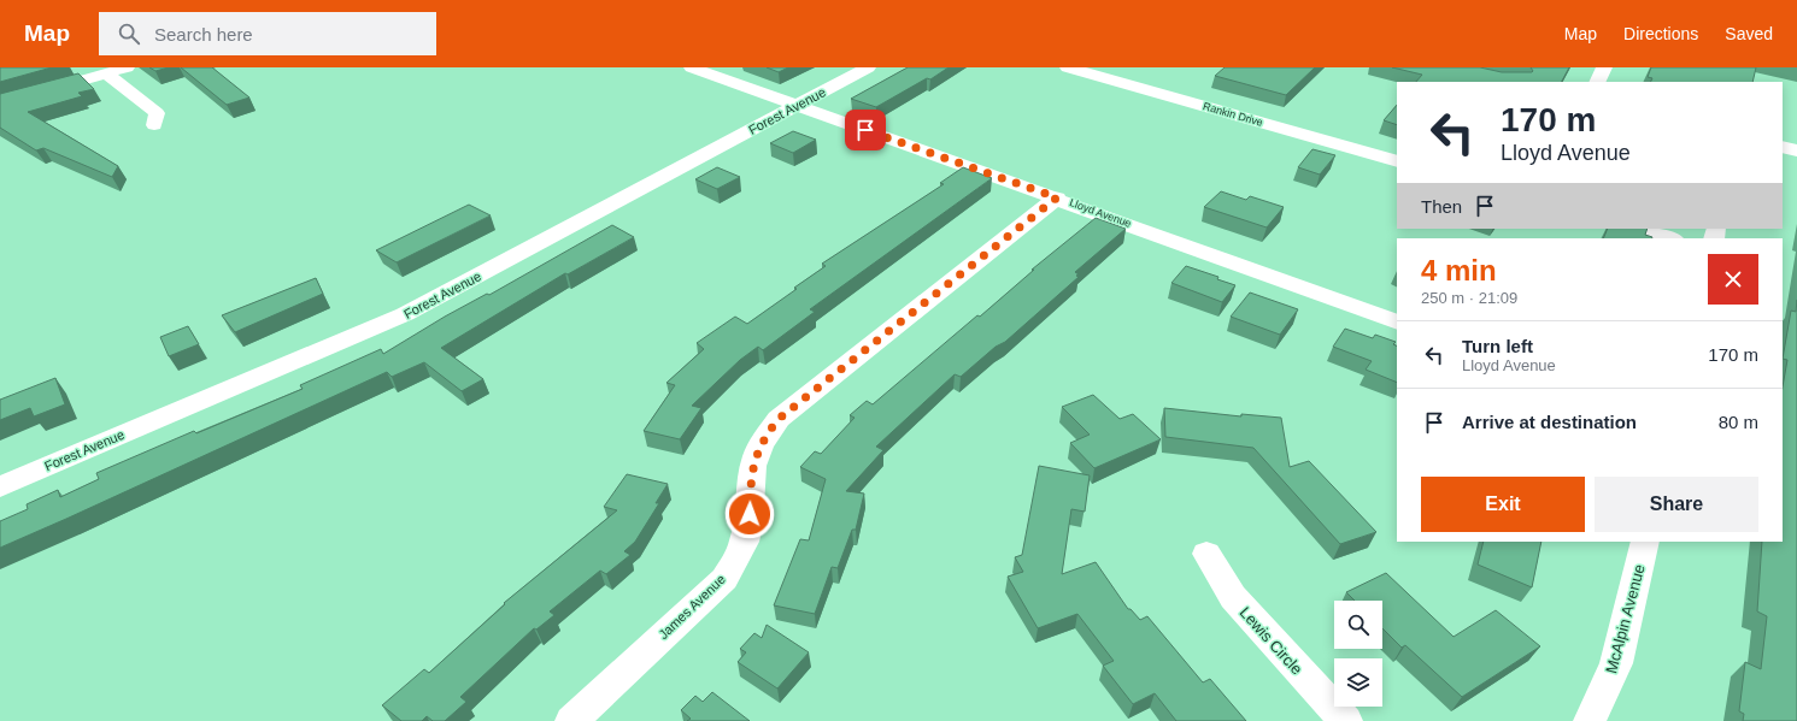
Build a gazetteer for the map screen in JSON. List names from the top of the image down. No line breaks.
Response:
{"streets":{"street":["Forest Avenue","Rankin Drive","Lloyd Avenue","James Avenue","McAlpin Avenue","Lewis Circle"]},"crossings":[["Forest Avenue","Lloyd Avenue"],["Lloyd Avenue","James Avenue"]],"page":{"header":"Map","search":"Search here","nav":["Map","Directions","Saved"],"turn":["170 m","Lloyd Avenue"],"then":"Then","heading":["4 min","250 m · 21:09"],"list":[{"name":"Turn left","note":"Lloyd Avenue","value":"170 m"},{"name":"Arrive at destination","value":"80 m"}],"buttons":["Exit","Share"]}}
